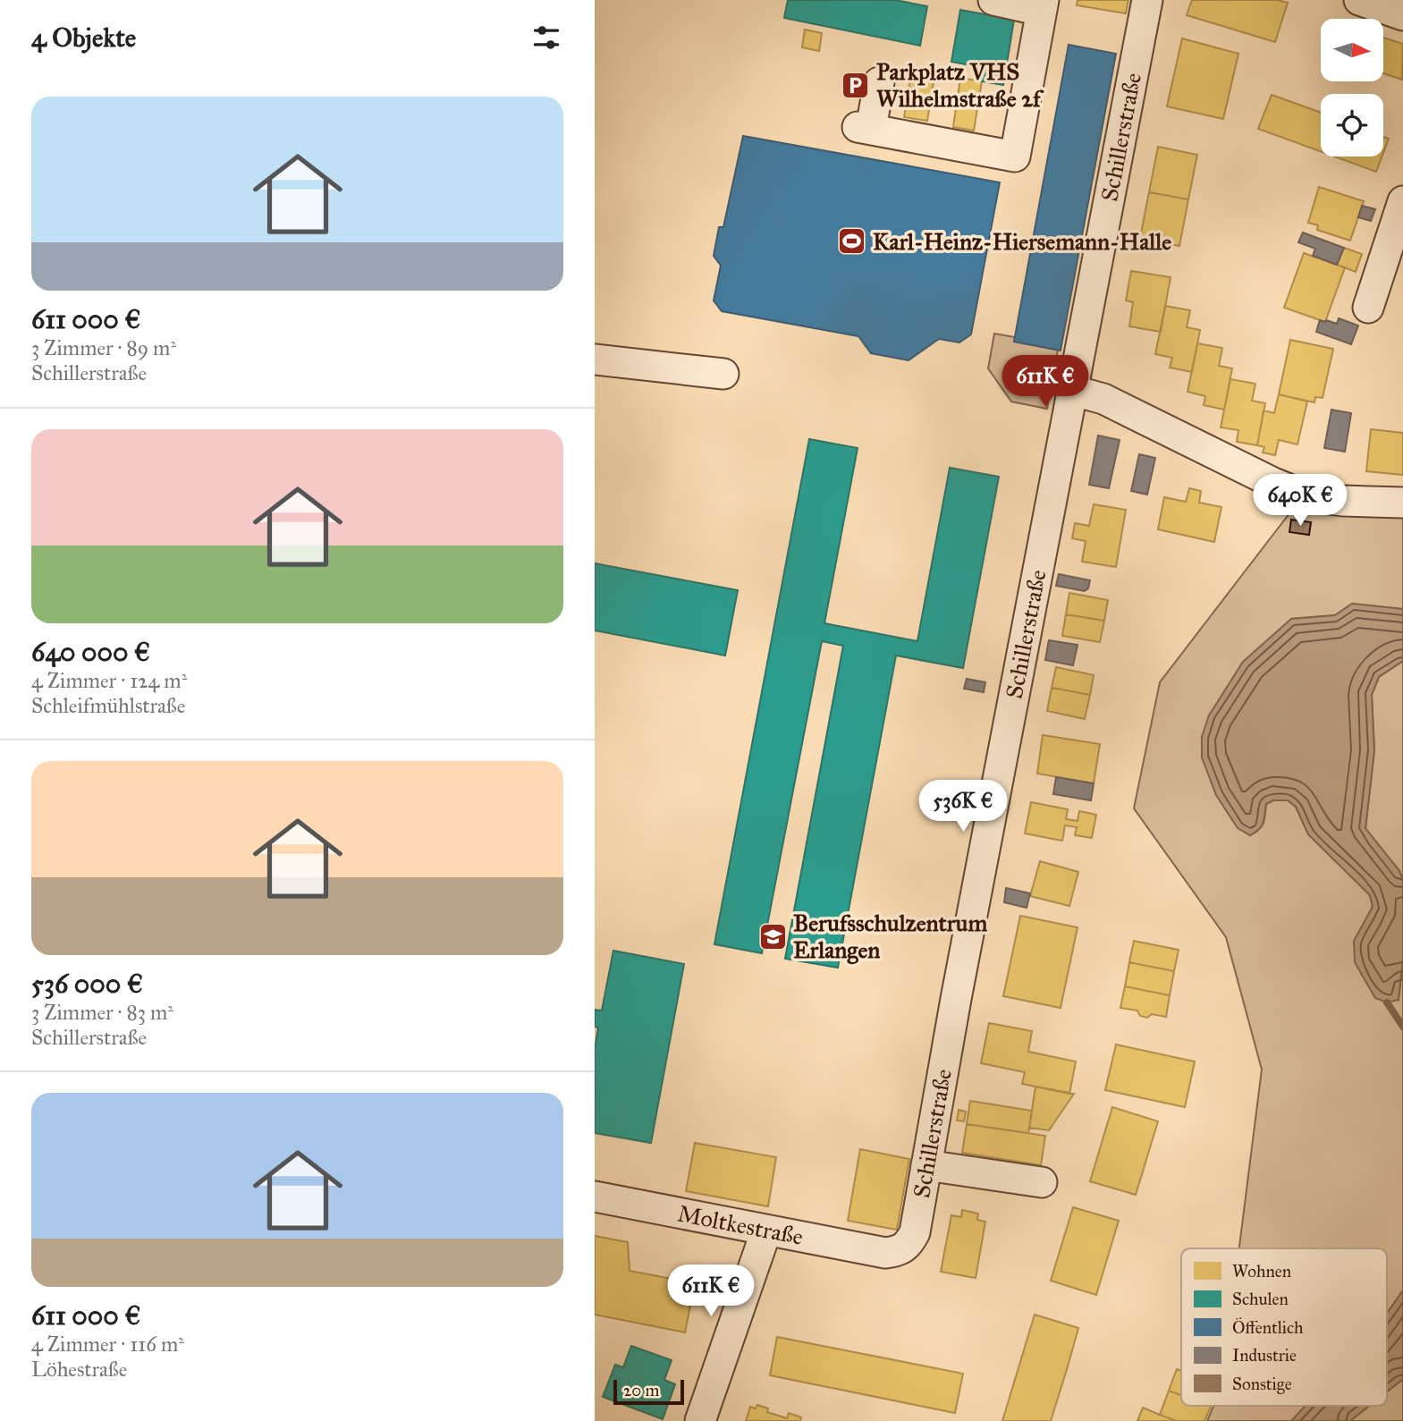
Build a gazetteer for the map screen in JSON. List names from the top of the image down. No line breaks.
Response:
{"streets":{"street":["Schillerstraße","Moltkestraße"]},"crossings":[["Schillerstraße","Moltkestraße"]],"places":{"parking":["Parkplatz VHS Wilhelmstraße 2f"],"sports":["Karl-Heinz-Hiersemann-Halle"],"school or university":["Berufsschulzentrum Erlangen"]},"legend":["Wohnen","Schulen","Öffentlich","Industrie","Sonstige"],"scale_bar":"20 m","north":"right","page":{"heading":"4 Objekte","list":[{"name":"611 000 €","note":"3 Zimmer · 89 m² · Schillerstraße"},{"name":"640 000 €","note":"4 Zimmer · 124 m² · Schleifmühlstraße"},{"name":"536 000 €","note":"3 Zimmer · 83 m² · Schillerstraße"},{"name":"611 000 €","note":"4 Zimmer · 116 m² · Löhestraße"}],"price":["611K €","640K €","536K €","611K €"],"scale":"20 m"}}
